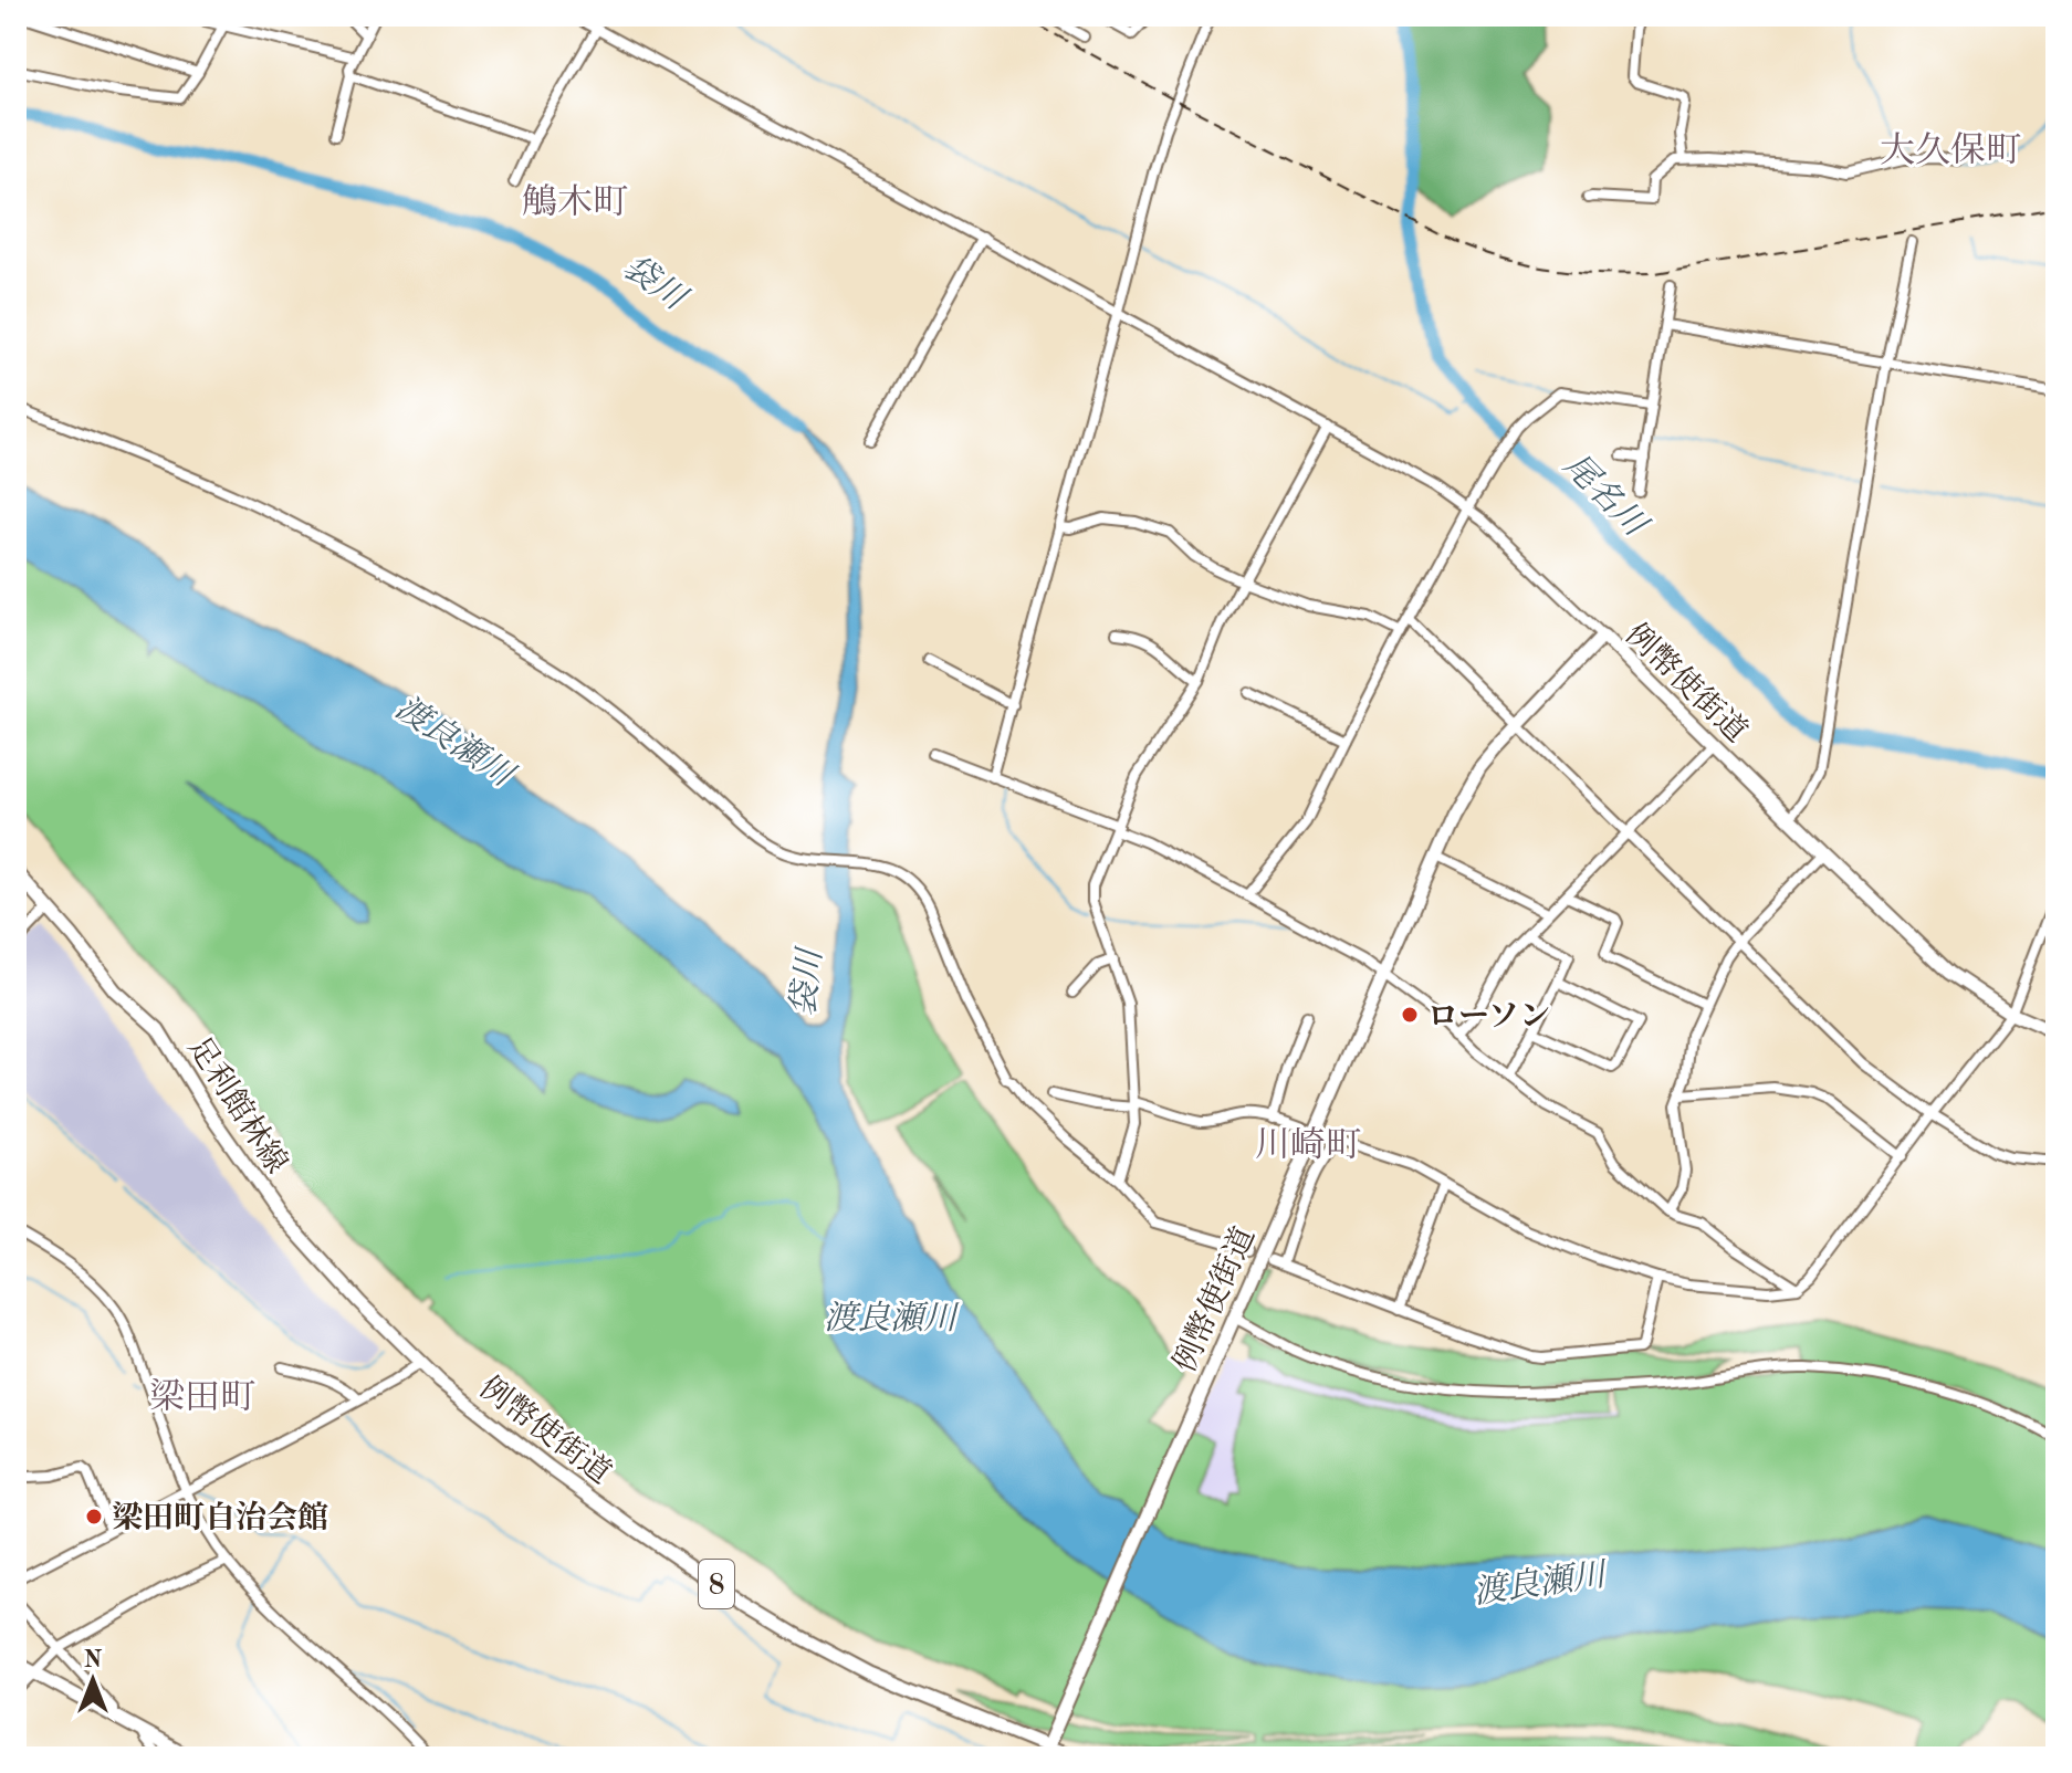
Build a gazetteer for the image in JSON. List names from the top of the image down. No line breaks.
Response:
{"streets":{"main road":["例幣使街道","足利館林線","8"]},"crossings":[["例幣使街道","足利館林線"]],"districts":["大久保町","鵤木町","川崎町","梁田町"],"water":["袋川","尾名川","渡良瀬川"],"places":["ローソン","梁田町自治会館"],"north":"top"}
